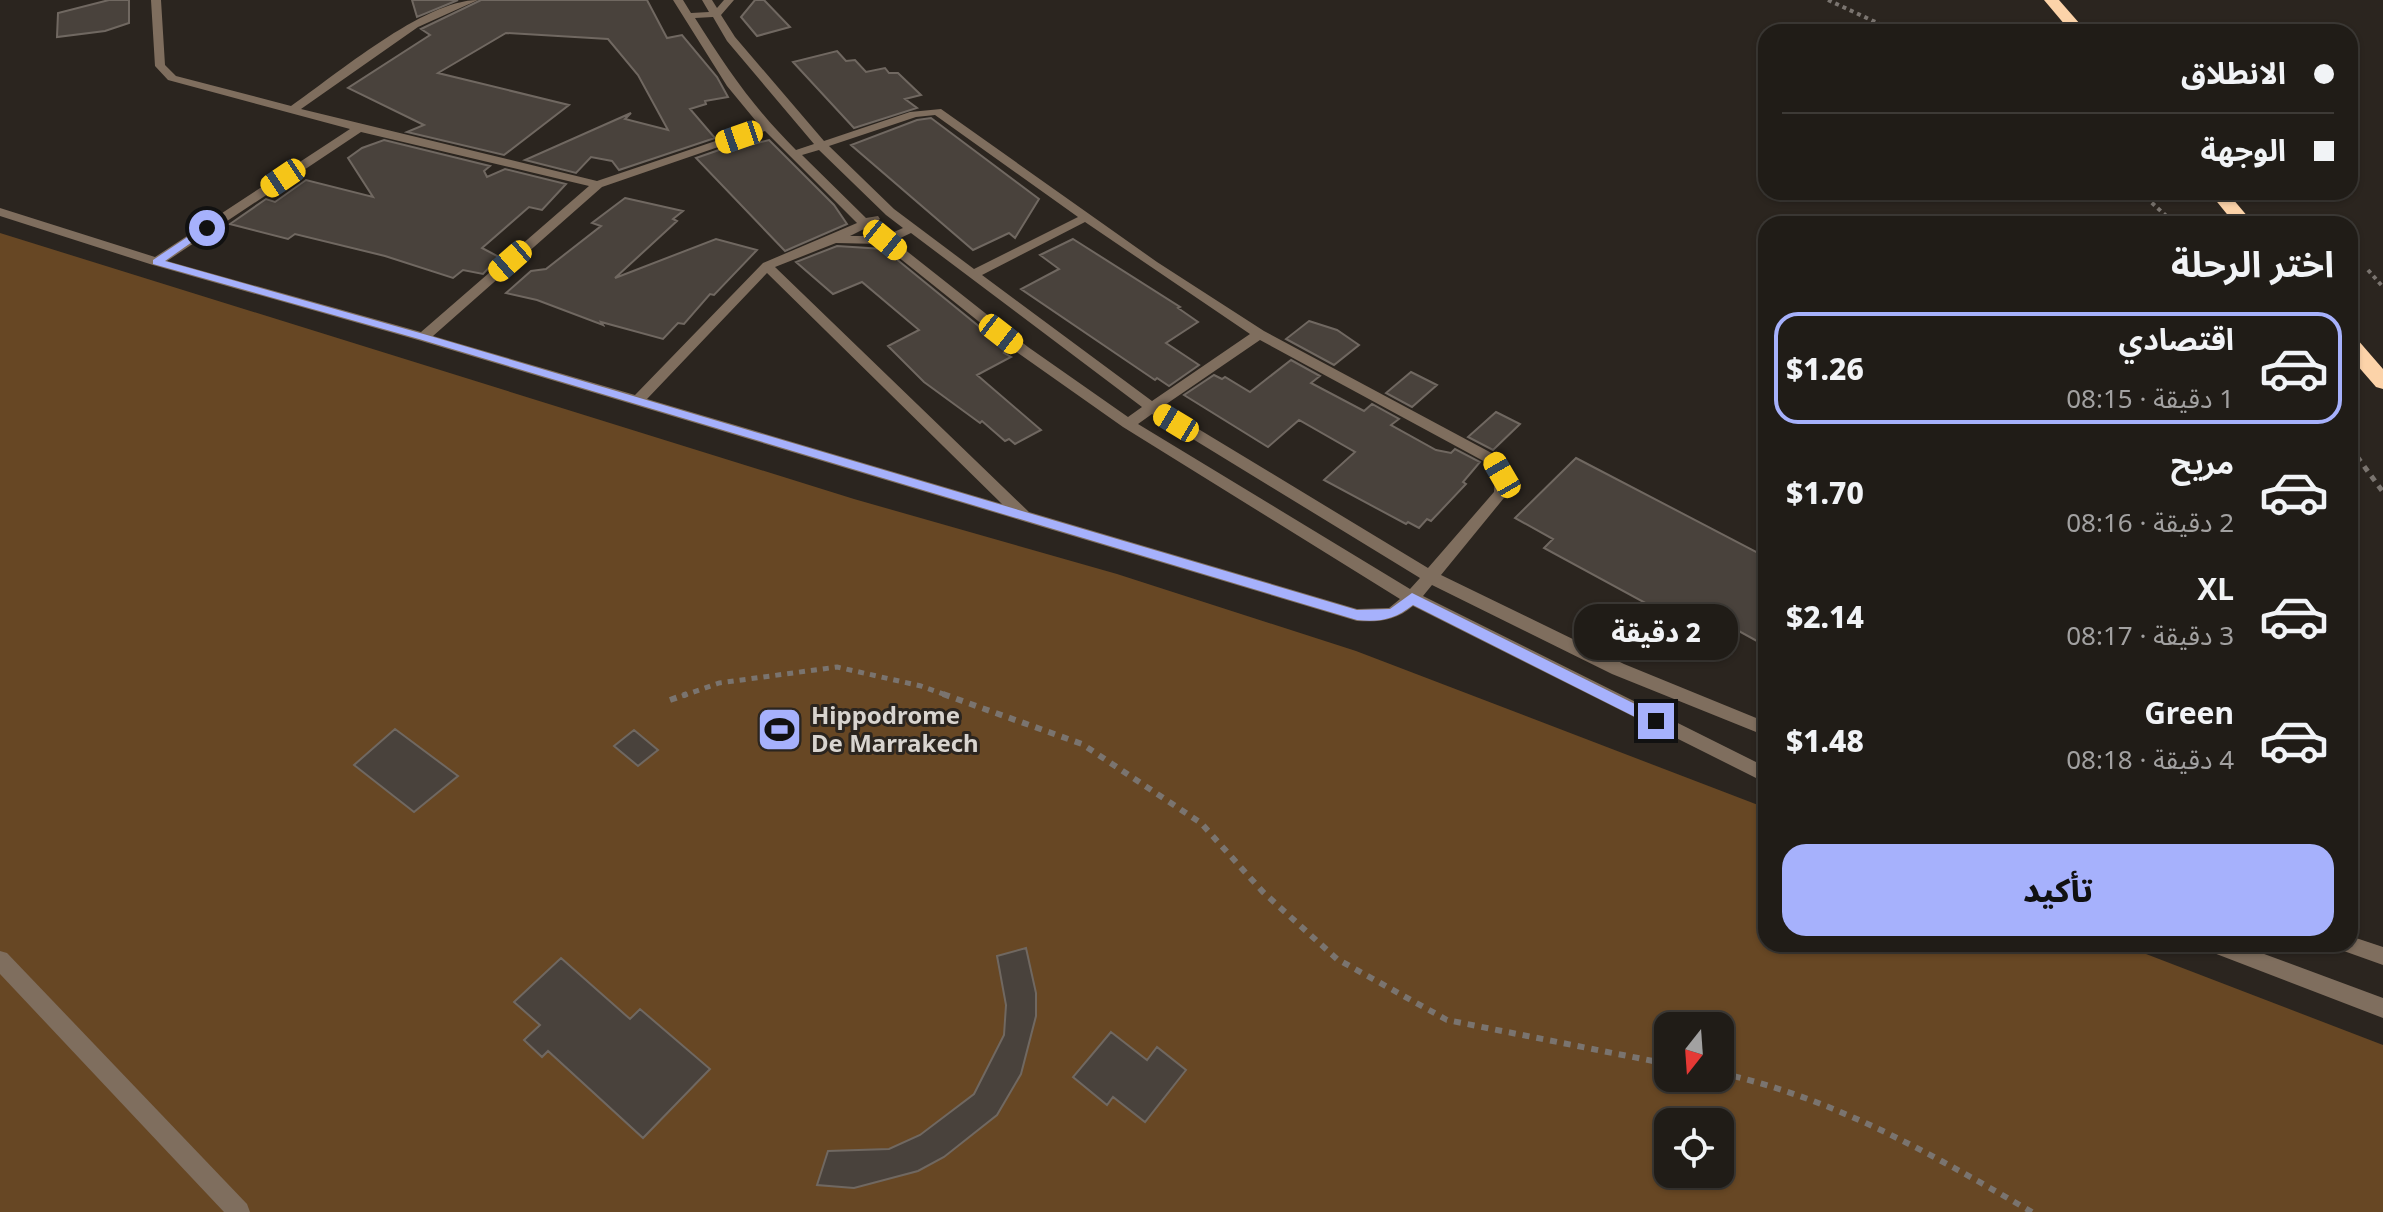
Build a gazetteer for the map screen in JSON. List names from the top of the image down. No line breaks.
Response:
{"places":{"sports":["Hippodrome De Marrakech"]},"north":"bottom","page":{"banner":["الانطلاق","الوجهة"],"heading":"اختر الرحلة","list":[{"name":"اقتصادي","note":"1 دقيقة · 08:15","value":"$1.26"},{"name":"مريح","note":"2 دقيقة · 08:16","value":"$1.70"},{"name":"XL","note":"3 دقيقة · 08:17","value":"$2.14"},{"name":"Green","note":"4 دقيقة · 08:18","value":"$1.48"}],"bubble":"2 دقيقة","buttons":"تأكيد"}}
